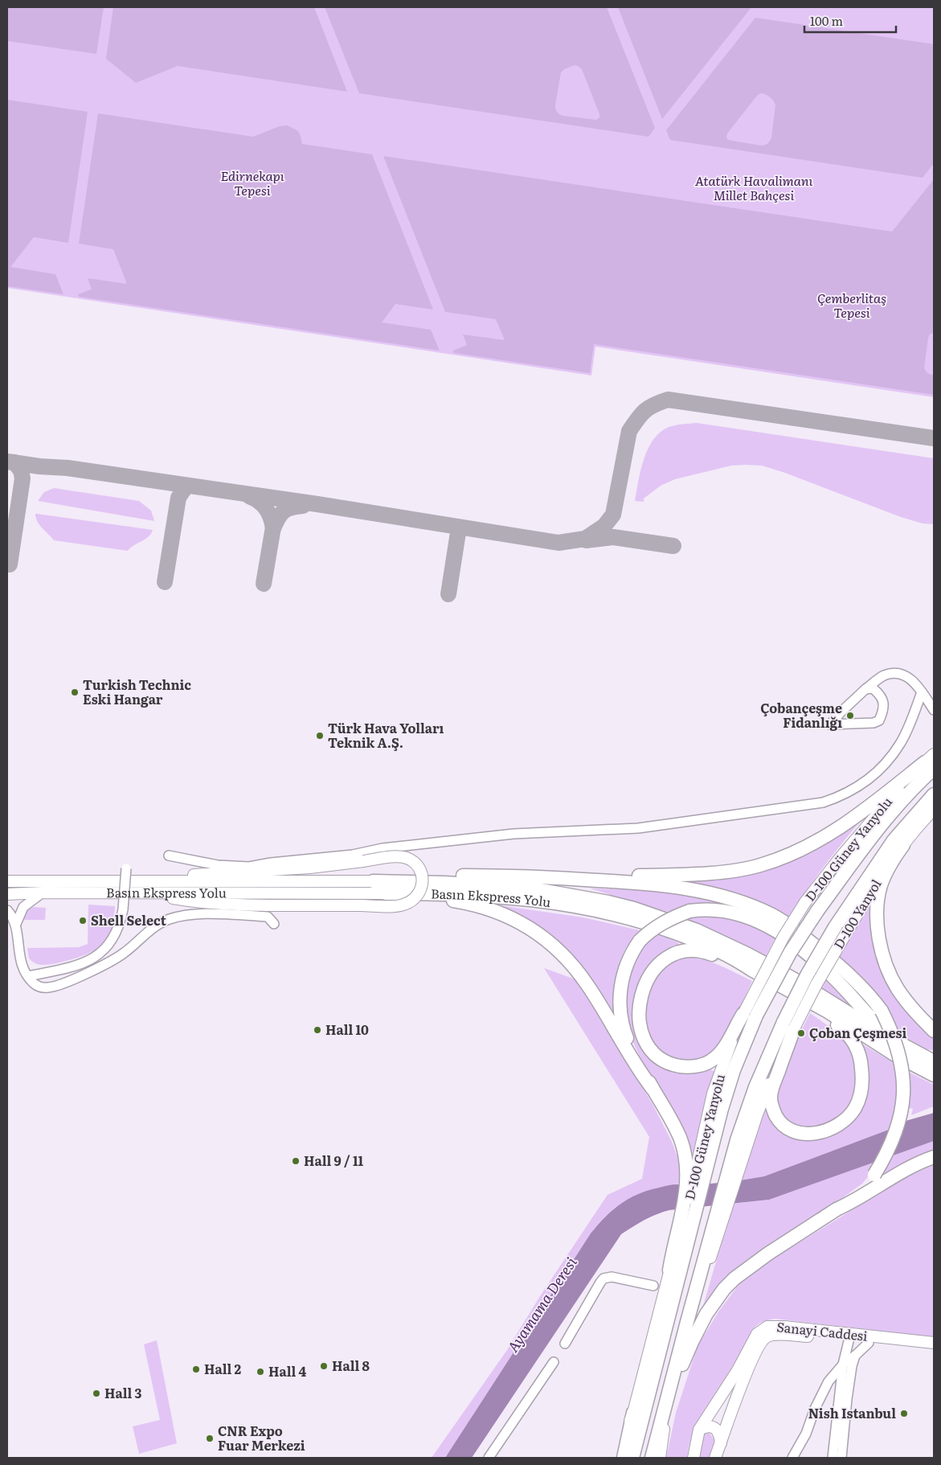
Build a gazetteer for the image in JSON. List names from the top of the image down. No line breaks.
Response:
{"streets":{"highway":["Basın Ekspress Yolu"],"main road":["D-100 Güney Yanyolu","D-100 Yanyol","Sanayi Caddesi"]},"water":["Ayamama Deresi"],"parks":["Edirnekapı Tepesi","Atatürk Havalimanı Millet Bahçesi","Çemberlitaş Tepesi"],"places":["Turkish Technic Eski Hangar","Çobançeşme Fidanlığı","Türk Hava Yolları Teknik A.Ş.","Shell Select","Hall 10","Çoban Çeşmesi","Hall 9 / 11","Hall 8","Hall 2","Hall 4","Hall 3","Nish Istanbul","CNR Expo Fuar Merkezi"],"scale_bar":"100 m"}
